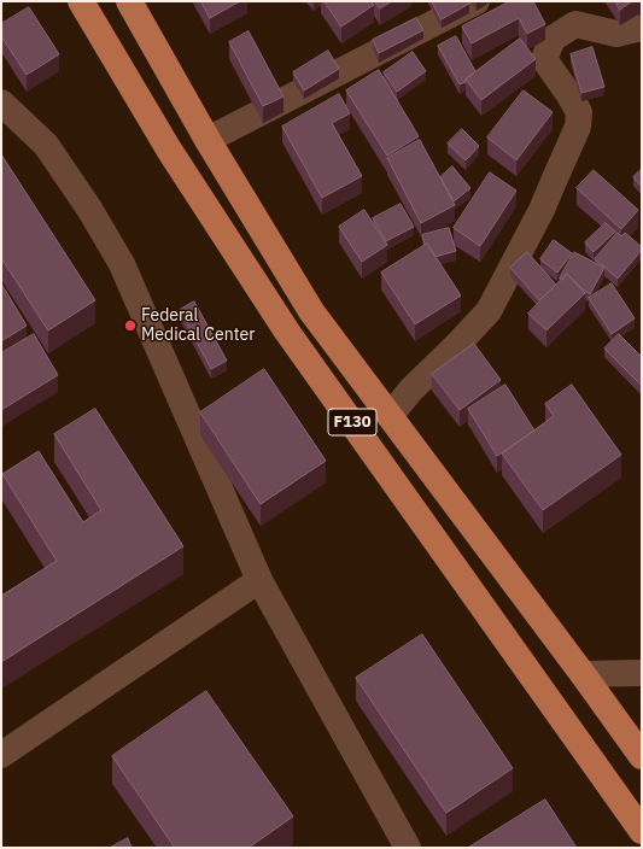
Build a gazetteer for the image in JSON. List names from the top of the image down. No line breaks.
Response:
{"streets":{"main road":["F130"]},"places":["Federal Medical Center"]}
